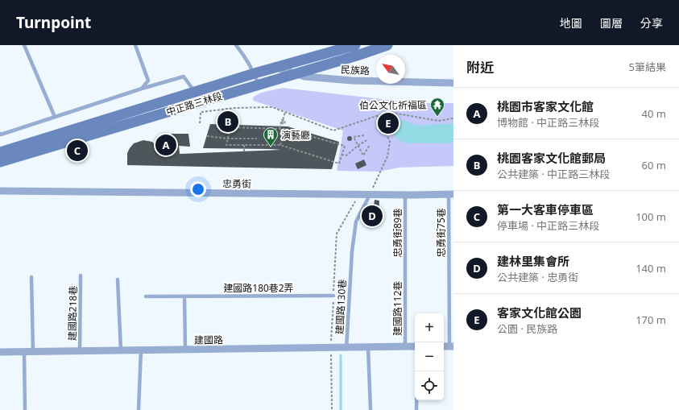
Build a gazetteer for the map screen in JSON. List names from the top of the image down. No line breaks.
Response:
{"streets":{"main road":["中正路三林段"],"street":["民族路","忠勇街","建國路"],"lane":["忠勇街89巷","忠勇街75巷","建國路180巷2弄","建國路130巷","建國路112巷","建國路218巷"]},"crossings":[["民族路","中正路三林段"],["忠勇街","忠勇街89巷"],["忠勇街","忠勇街75巷"],["忠勇街","建國路130巷"],["忠勇街89巷","建國路112巷"],["建國路130巷","建國路"],["建國路112巷","建國路"],["建國路218巷","建國路"]],"places":{"temple":["伯公文化祈福區"],"building":["演藝廳"]},"north":"top left","page":{"header":"Turnpoint","nav":["地圖","圖層","分享"],"heading":["附近","5筆結果"],"list":[{"mark":"A","name":"桃園市客家文化館","note":"博物館 · 中正路三林段","value":"40 m"},{"mark":"B","name":"桃園客家文化館郵局","note":"公共建築 · 中正路三林段","value":"60 m"},{"mark":"C","name":"第一大客車停車區","note":"停車場 · 中正路三林段","value":"100 m"},{"mark":"D","name":"建林里集會所","note":"公共建築 · 忠勇街","value":"140 m"},{"mark":"E","name":"客家文化館公園","note":"公園 · 民族路","value":"170 m"}],"pins":["B","E","A","C","D"],"map_buttons":["+","−"]}}
